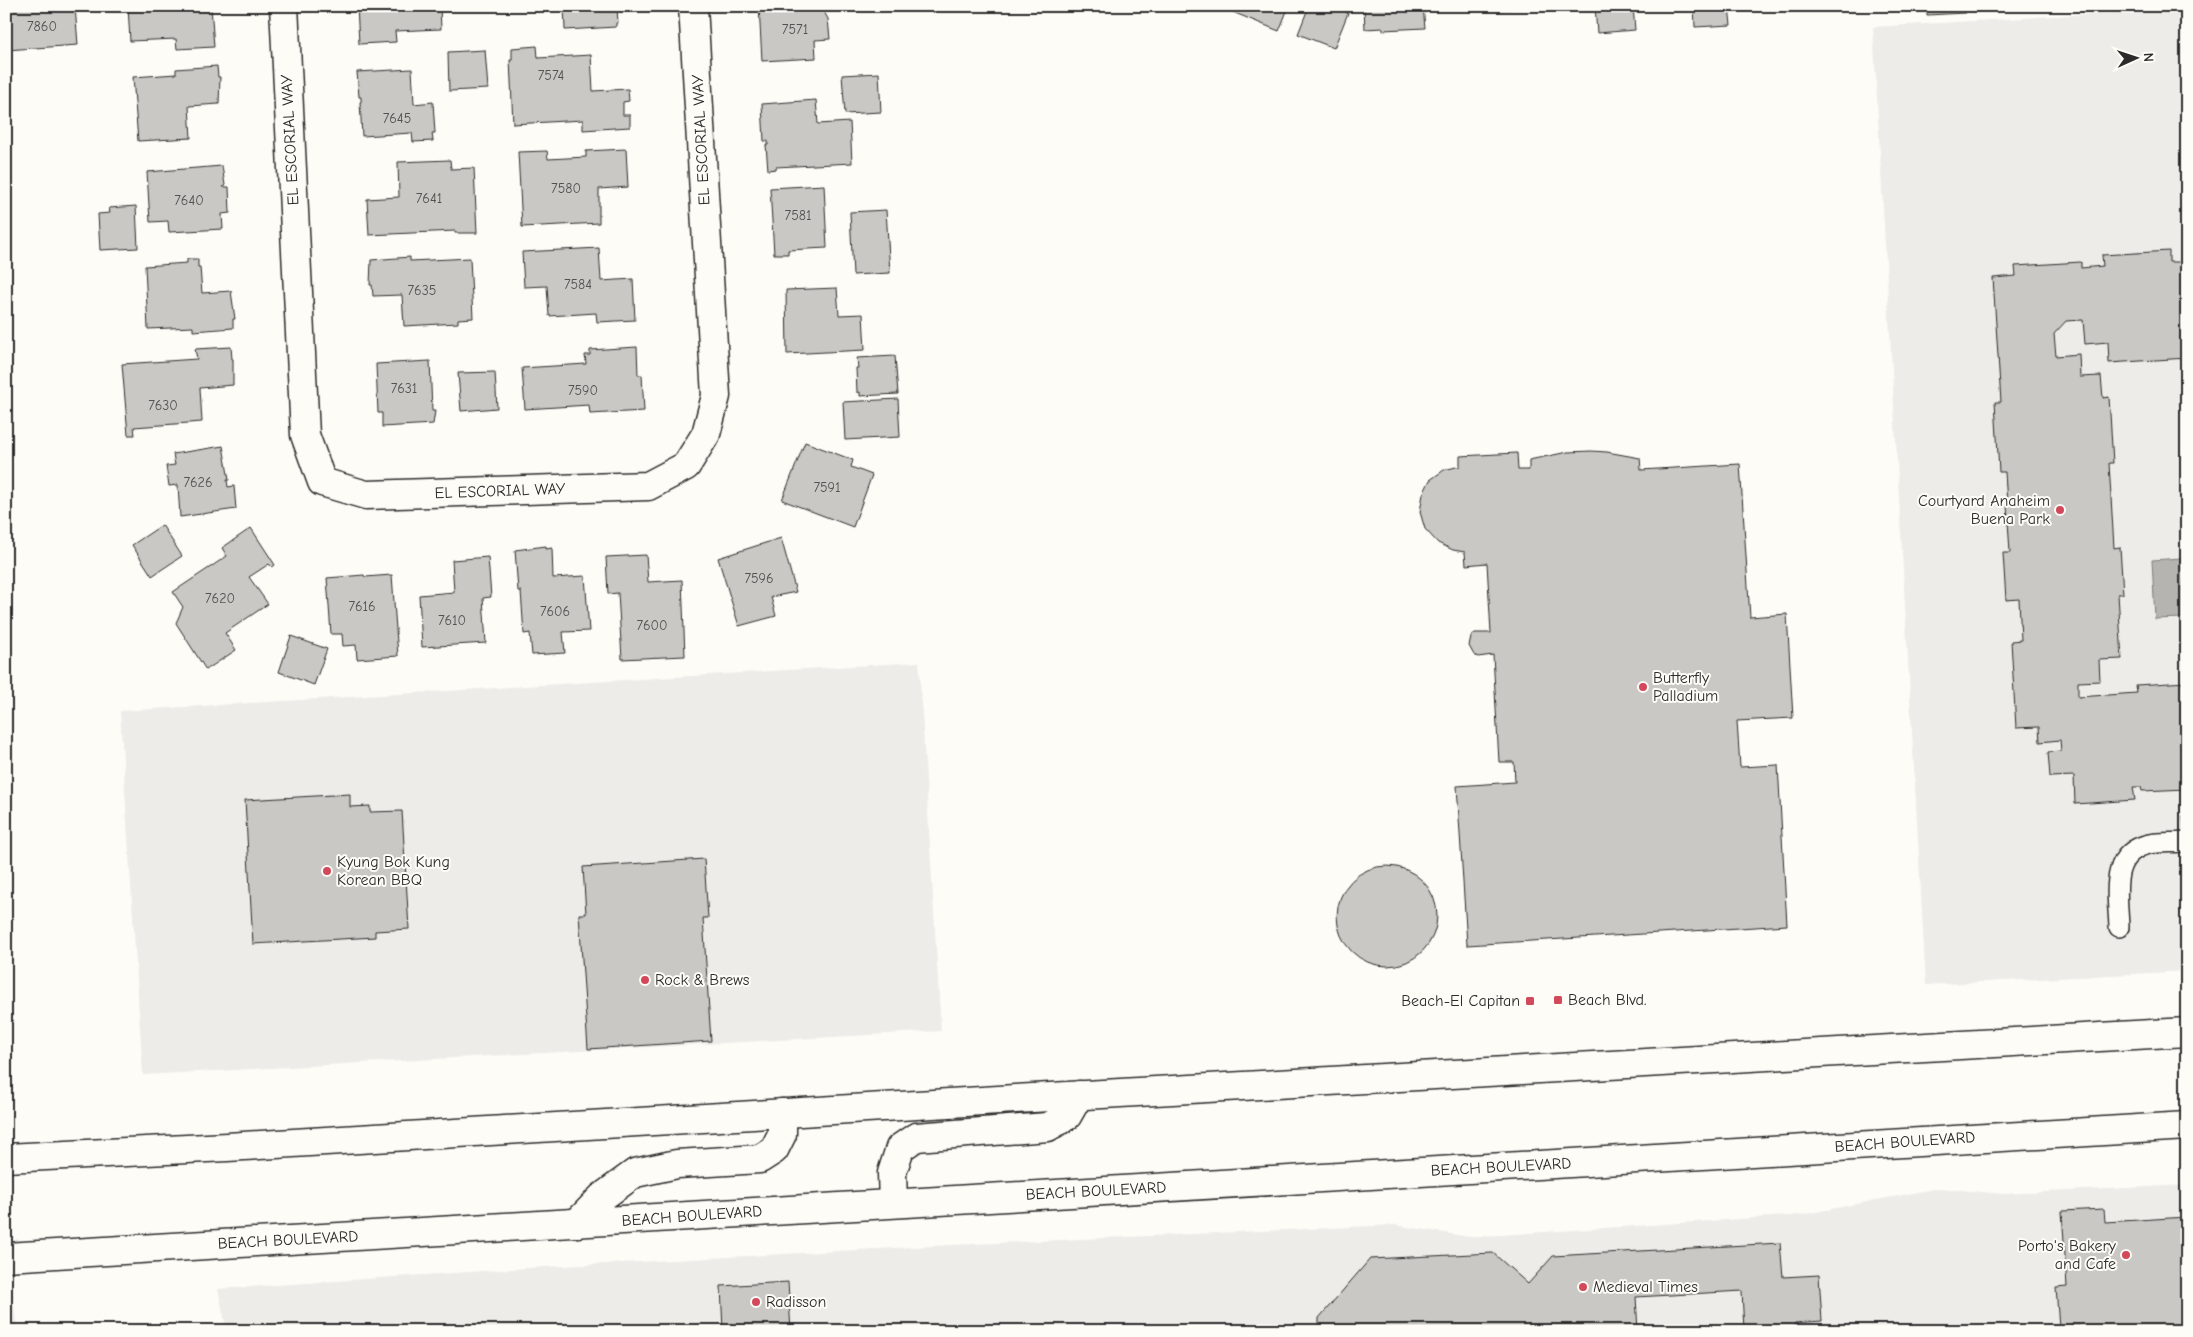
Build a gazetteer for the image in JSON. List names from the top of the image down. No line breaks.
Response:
{"streets":{"main road":["EL ESCORIAL WAY","BEACH BOULEVARD"]},"places":{"other":["Courtyard Anaheim Buena Park","Butterfly Palladium","Kyung Bok Kung Korean BBQ","Rock & Brews","Porto's Bakery and Cafe","Medieval Times","Radisson"],"transit":["Beach Blvd.","Beach-El Capitan"]},"house_numbers":["7860","7571","7574","7645","7580","7641","7640","7581","7584","7635","7631","7590","7630","7626","7591","7596","7620","7616","7606","7610","7600"],"north":"right"}
